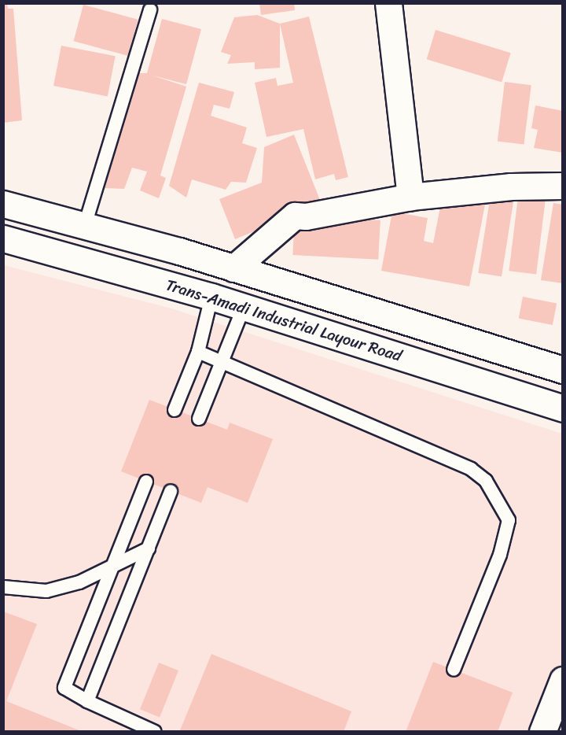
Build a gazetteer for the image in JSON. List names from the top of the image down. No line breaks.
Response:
{"streets":{"main road":["Trans-Amadi Industrial Layour Road"]}}
